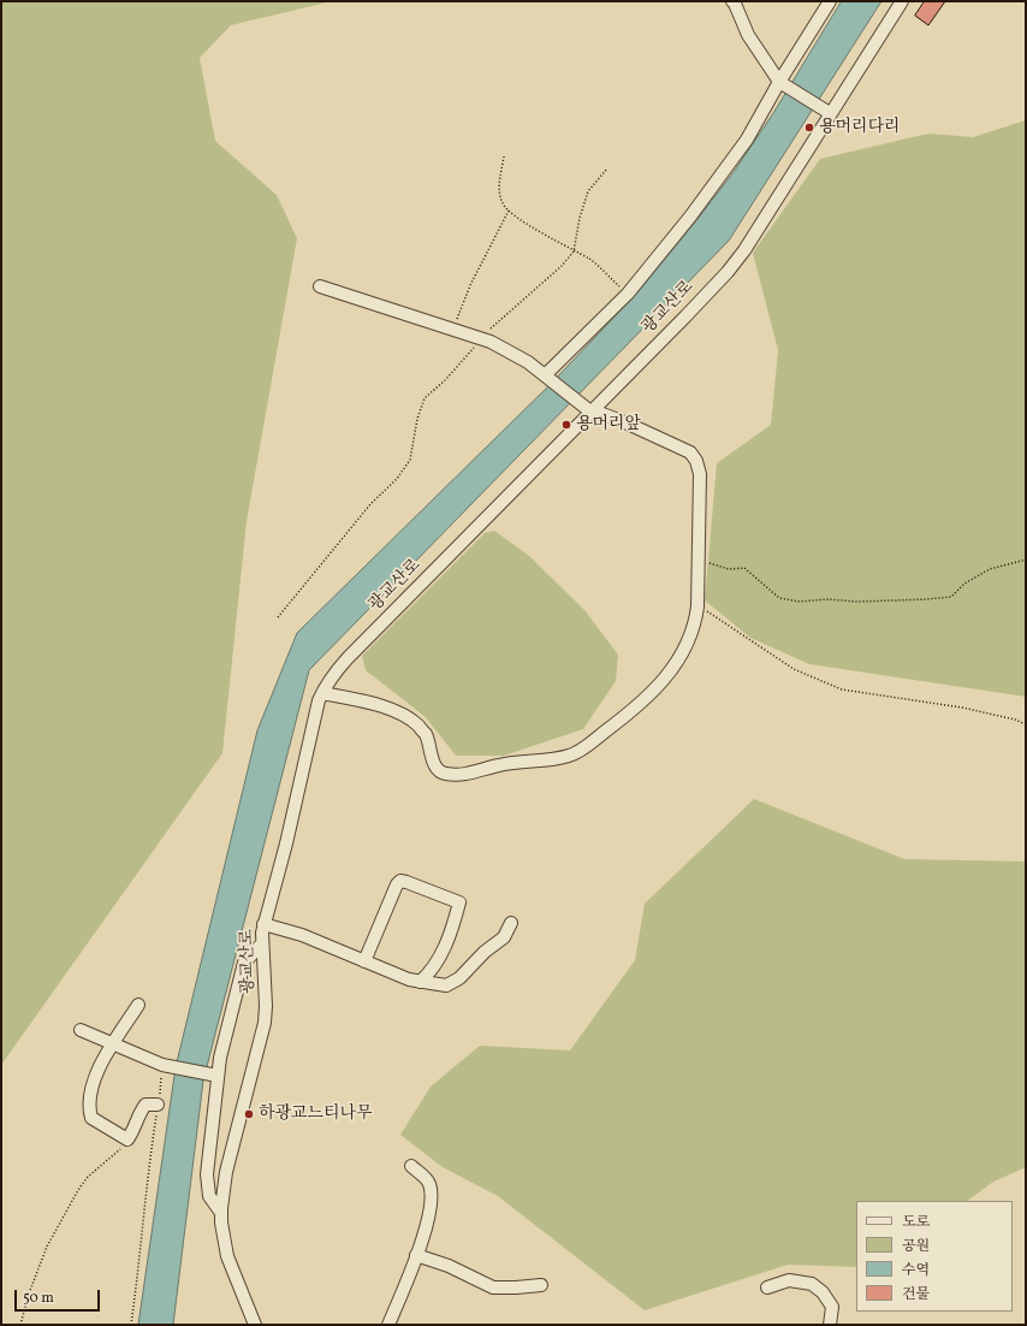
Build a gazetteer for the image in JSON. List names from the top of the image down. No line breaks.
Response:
{"streets":{"street":["광교산로"]},"places":["용머리다리","용머리앞","하광교느티나무"],"legend":["도로","공원","수역","건물"],"scale_bar":"50 m"}
